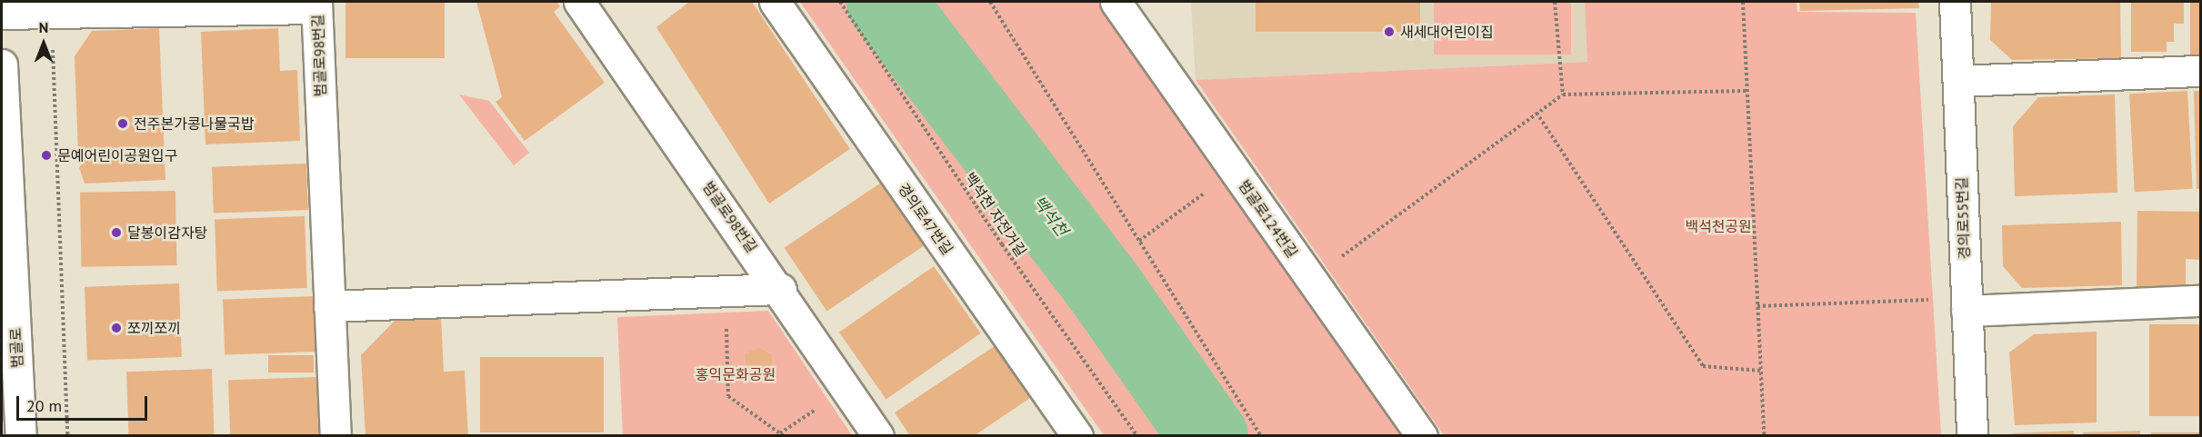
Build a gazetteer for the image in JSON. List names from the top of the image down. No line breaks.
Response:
{"streets":{"street":["범골로98번길","경의로55번길","경의로47번길","범골로124번길","범골로"],"path":["백석천 자전거길"]},"water":["백석천"],"parks":["백석천공원","홍익문화공원"],"places":["새세대어린이집","전주본가콩나물국밥","문예어린이공원입구","달봉이감자탕","쪼끼쪼끼"],"scale_bar":"20 m","north":"top"}
